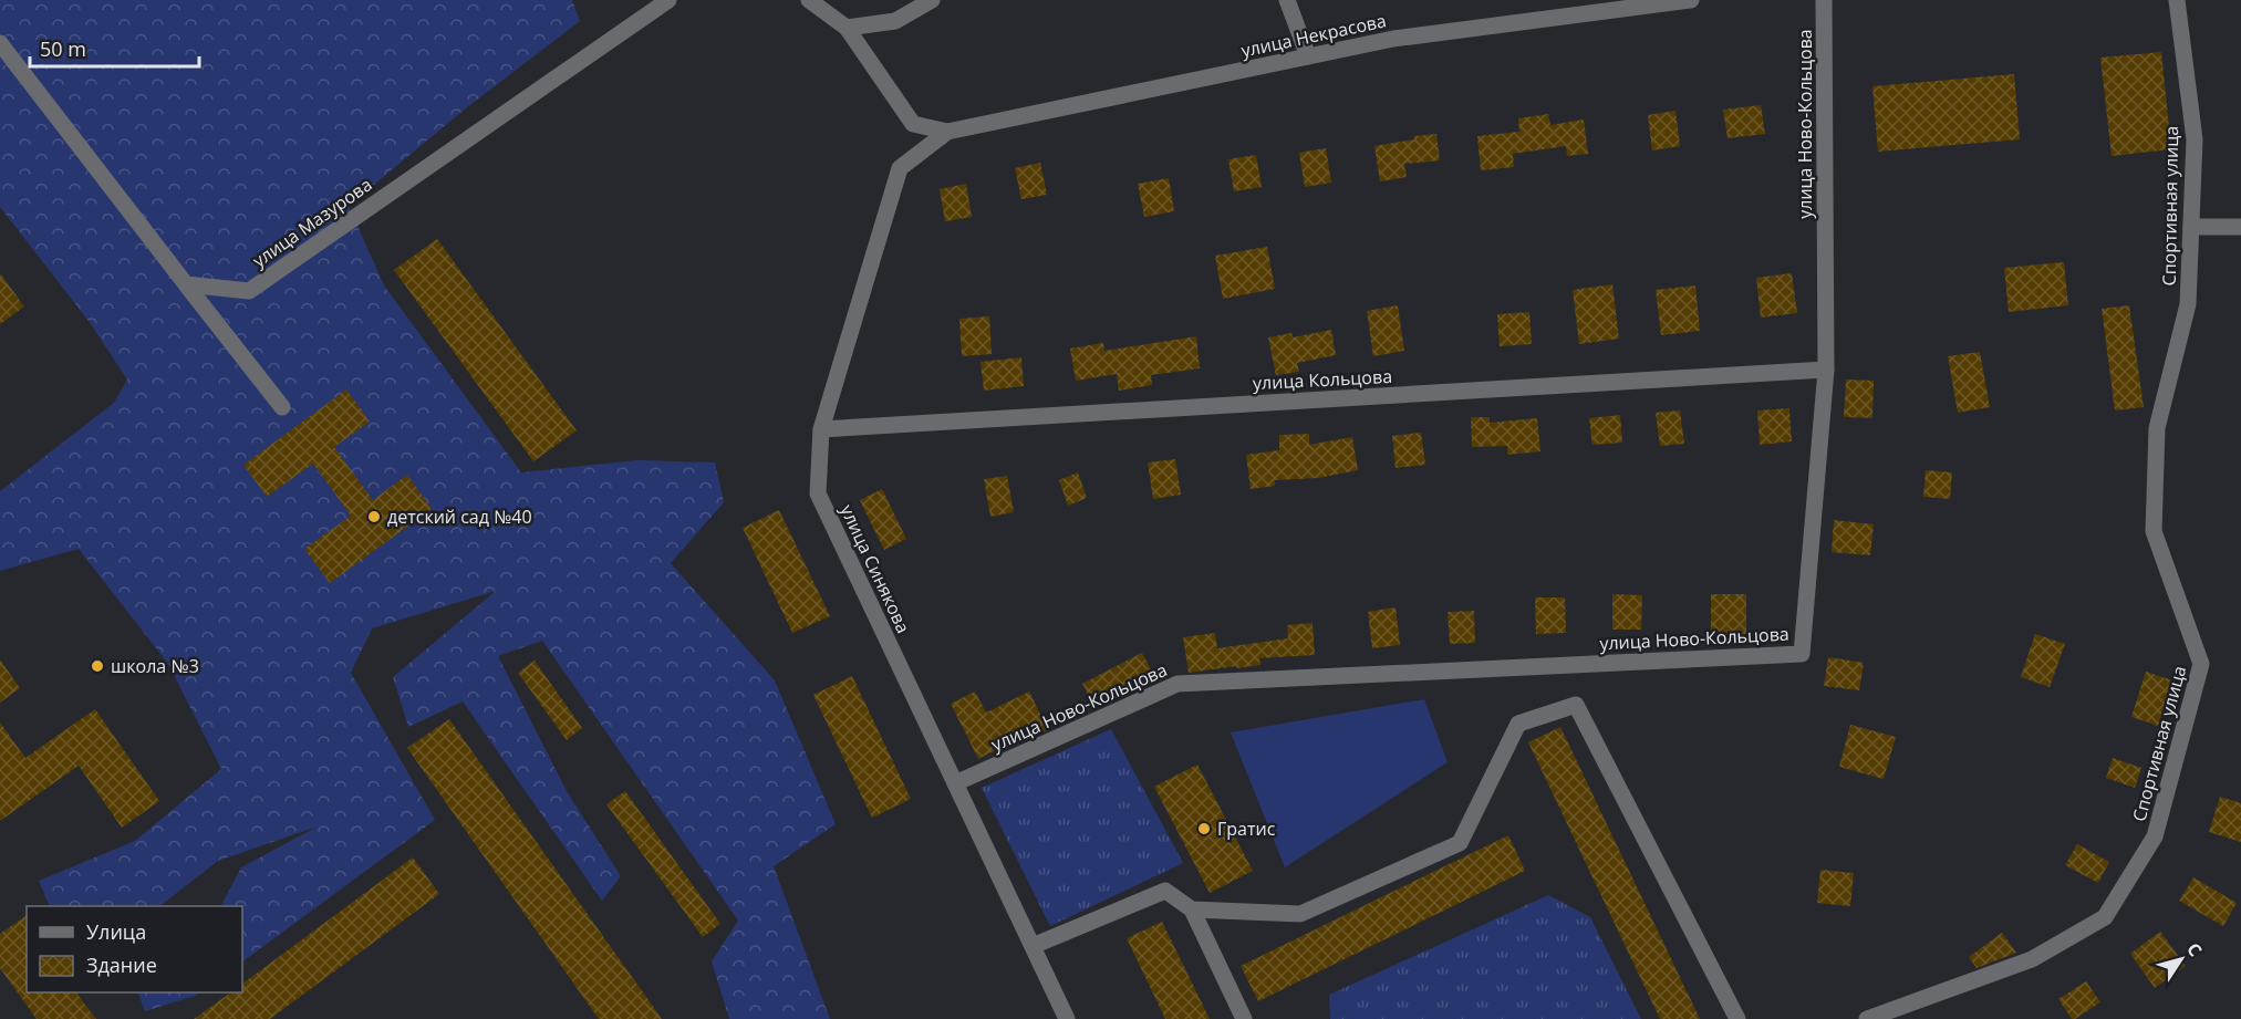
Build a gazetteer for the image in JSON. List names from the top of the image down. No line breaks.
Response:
{"streets":{"street":["улица Некрасова","улица Ново-Кольцова","Спортивная улица","улица Мазурова","улица Кольцова","улица Синякова"]},"crossings":[["улица Некрасова","улица Синякова"],["улица Ново-Кольцова","улица Кольцова"],["улица Ново-Кольцова","улица Синякова"],["улица Кольцова","улица Синякова"]],"places":["детский сад №40","школа №3","Гратис"],"legend":["Улица","Здание"],"scale_bar":"50 m","north":"top right"}
